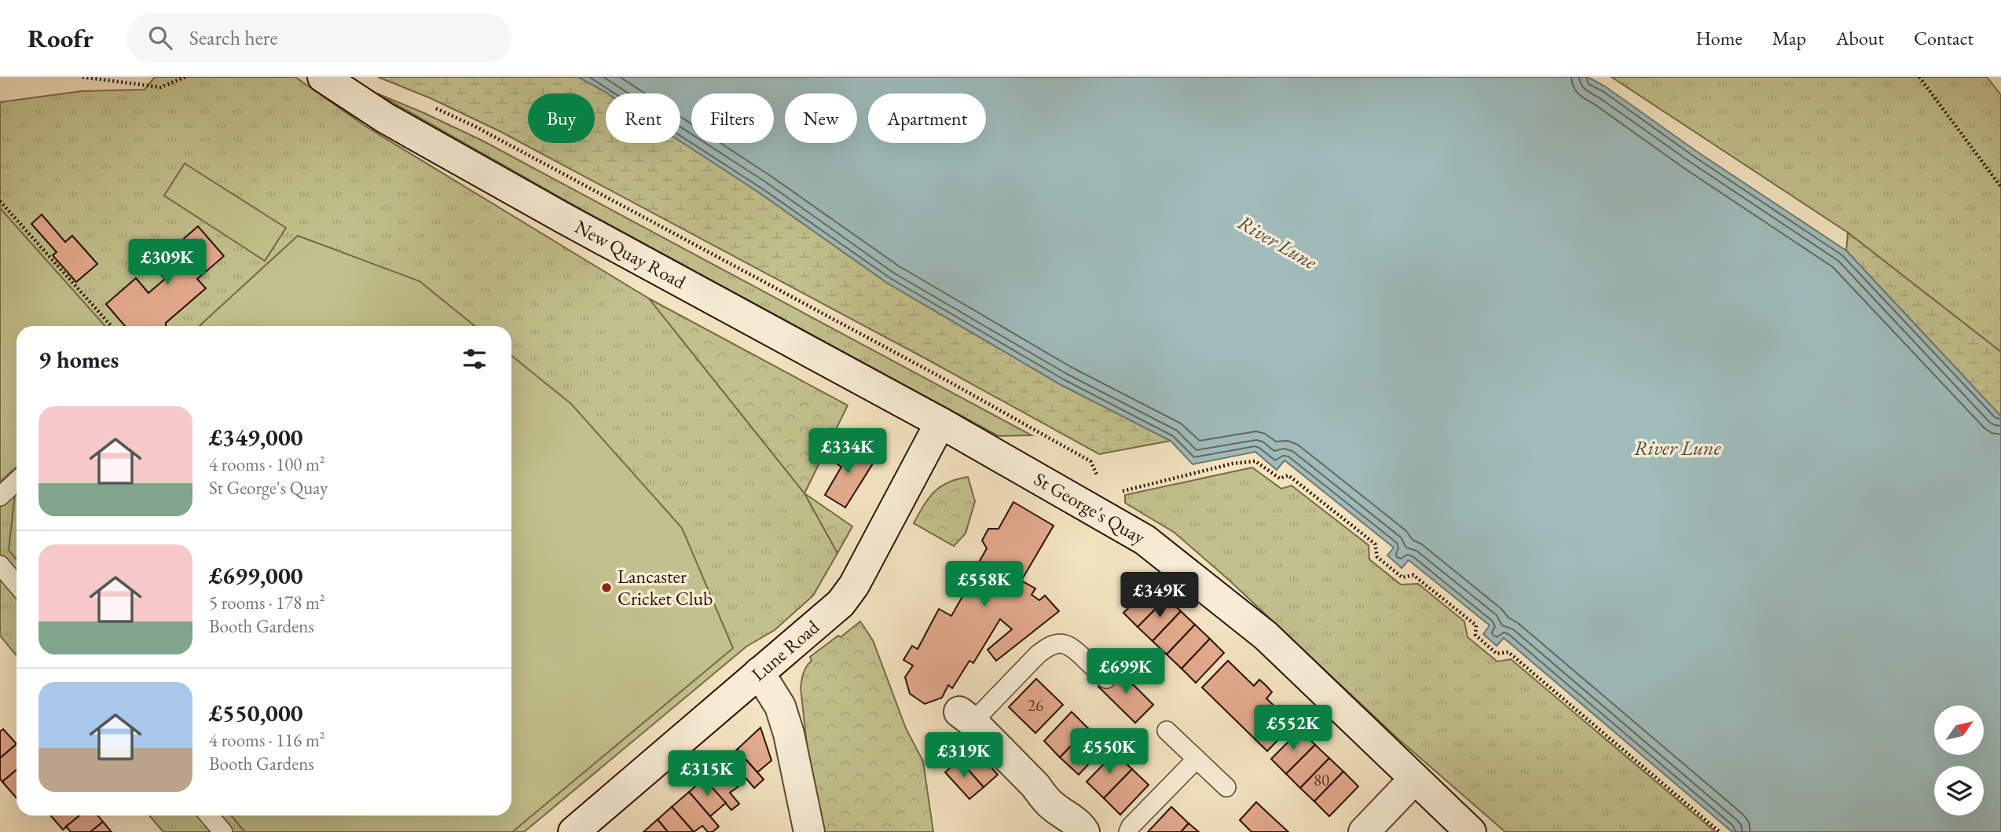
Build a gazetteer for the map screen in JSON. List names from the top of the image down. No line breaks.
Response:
{"streets":{"street":["New Quay Road","St George's Quay","Lune Road"]},"crossings":[["New Quay Road","St George's Quay"],["New Quay Road","Lune Road"],["St George's Quay","Lune Road"]],"water":["River Lune"],"places":["Lancaster Cricket Club"],"house_numbers":["26","80"],"north":"top right","page":{"header":"Roofr","search":"Search here","nav":["Home","Map","About","Contact"],"chip":["Buy","Rent","Filters","New","Apartment"],"price":["£309K","£334K","£558K","£349K","£699K","£552K","£550K","£319K","£315K"],"heading":"9 homes","list":[{"name":"£349,000","note":"4 rooms · 100 m² · St George's Quay"},{"name":"£699,000","note":"5 rooms · 178 m² · Booth Gardens"},{"name":"£550,000","note":"4 rooms · 116 m² · Booth Gardens"}]}}
